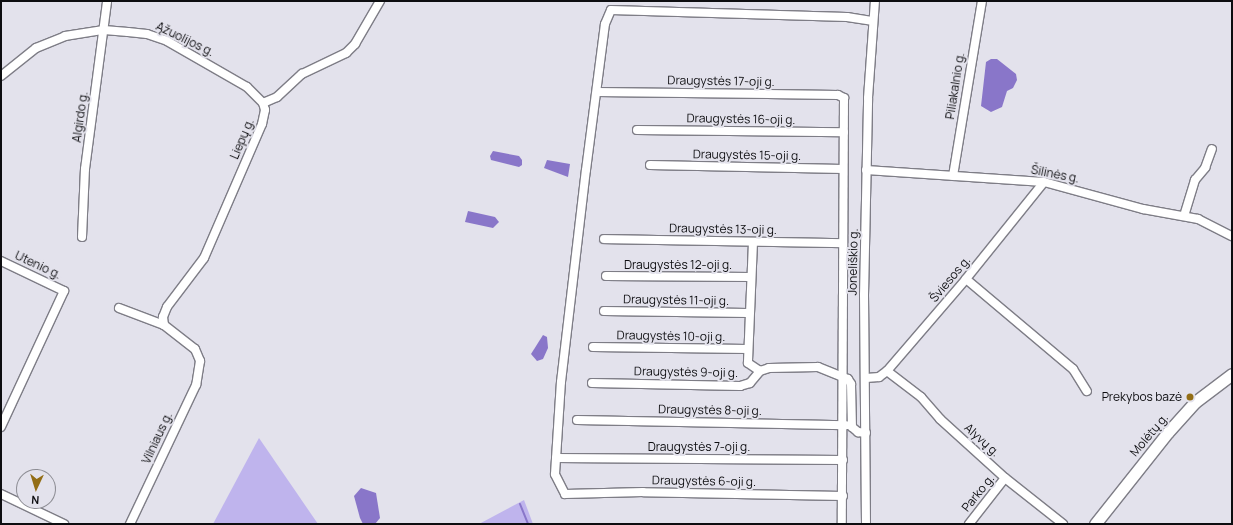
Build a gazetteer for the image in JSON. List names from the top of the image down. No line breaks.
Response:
{"streets":{"street":["Ąžuolijos g.","Draugystės 17-oji g.","Piliakalnio g.","Algirdo g.","Draugystės 16-oji g.","Liepų g.","Draugystės 15-oji g.","Šilinės g.","Draugystės 13-oji g.","Joneliškio g.","Utenio g.","Draugystės 12-oji g.","Šviesos g.","Draugystės 11-oji g.","Draugystės 10-oji g.","Draugystės 9-oji g.","Draugystės 8-oji g.","Molėtų g.","Vilniaus g.","Alyvų g.","Draugystės 7-oji g.","Draugystės 6-oji g.","Parko g."]},"crossings":[["Ąžuolijos g.","Algirdo g."],["Ąžuolijos g.","Liepų g."],["Draugystės 17-oji g.","Draugystės 16-oji g."],["Piliakalnio g.","Šilinės g."],["Liepų g.","Vilniaus g."],["Šilinės g.","Joneliškio g."],["Šilinės g.","Šviesos g."],["Joneliškio g.","Šviesos g."],["Joneliškio g.","Draugystės 8-oji g."],["Šviesos g.","Alyvų g."],["Alyvų g.","Parko g."],["Draugystės 7-oji g.","Draugystės 6-oji g."]],"places":["Prekybos bazė"],"north":"bottom"}
